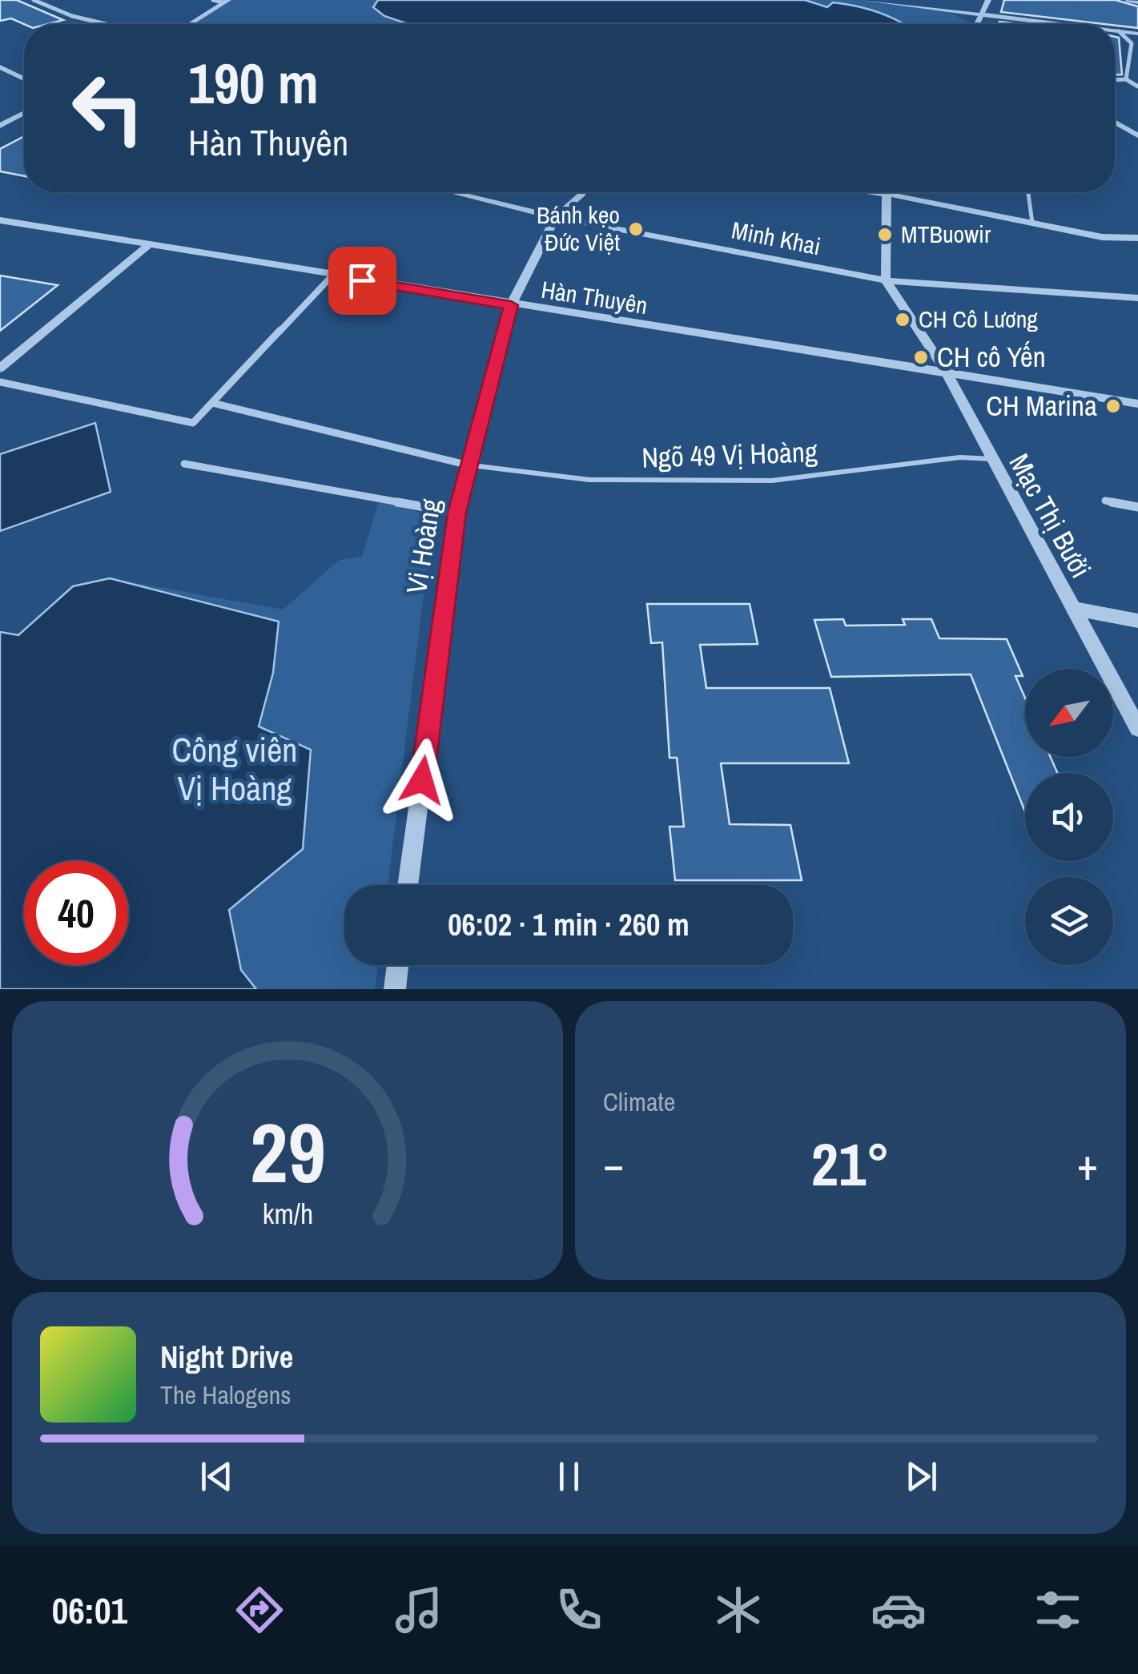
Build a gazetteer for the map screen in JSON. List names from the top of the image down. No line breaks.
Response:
{"streets":{"street":["Minh Khai","Hàn Thuyên","Mạc Thị Bưởi","Vị Hoàng"],"lane":["Ngõ 49 Vị Hoàng"]},"crossings":[["Minh Khai","Mạc Thị Bưởi"],["Minh Khai","Vị Hoàng"],["Hàn Thuyên","Mạc Thị Bưởi"],["Hàn Thuyên","Vị Hoàng"],["Ngõ 49 Vị Hoàng","Mạc Thị Bưởi"],["Ngõ 49 Vị Hoàng","Vị Hoàng"]],"parks":["Công viên Vị Hoàng"],"places":["Bánh kẹo Đức Việt","MTBuowir","CH Cô Lương","CH cô Yến","CH Marina"],"north":"bottom left","page":{"turn":["190 m","Hàn Thuyên"],"limit":"40","trip":"06:02 · 1 min · 260 m","tile":"Climate","heat":["−","21°","+"],"song":["Night Drive","The Halogens"],"tabs":"06:01","gauge":["29","km/h"]}}
